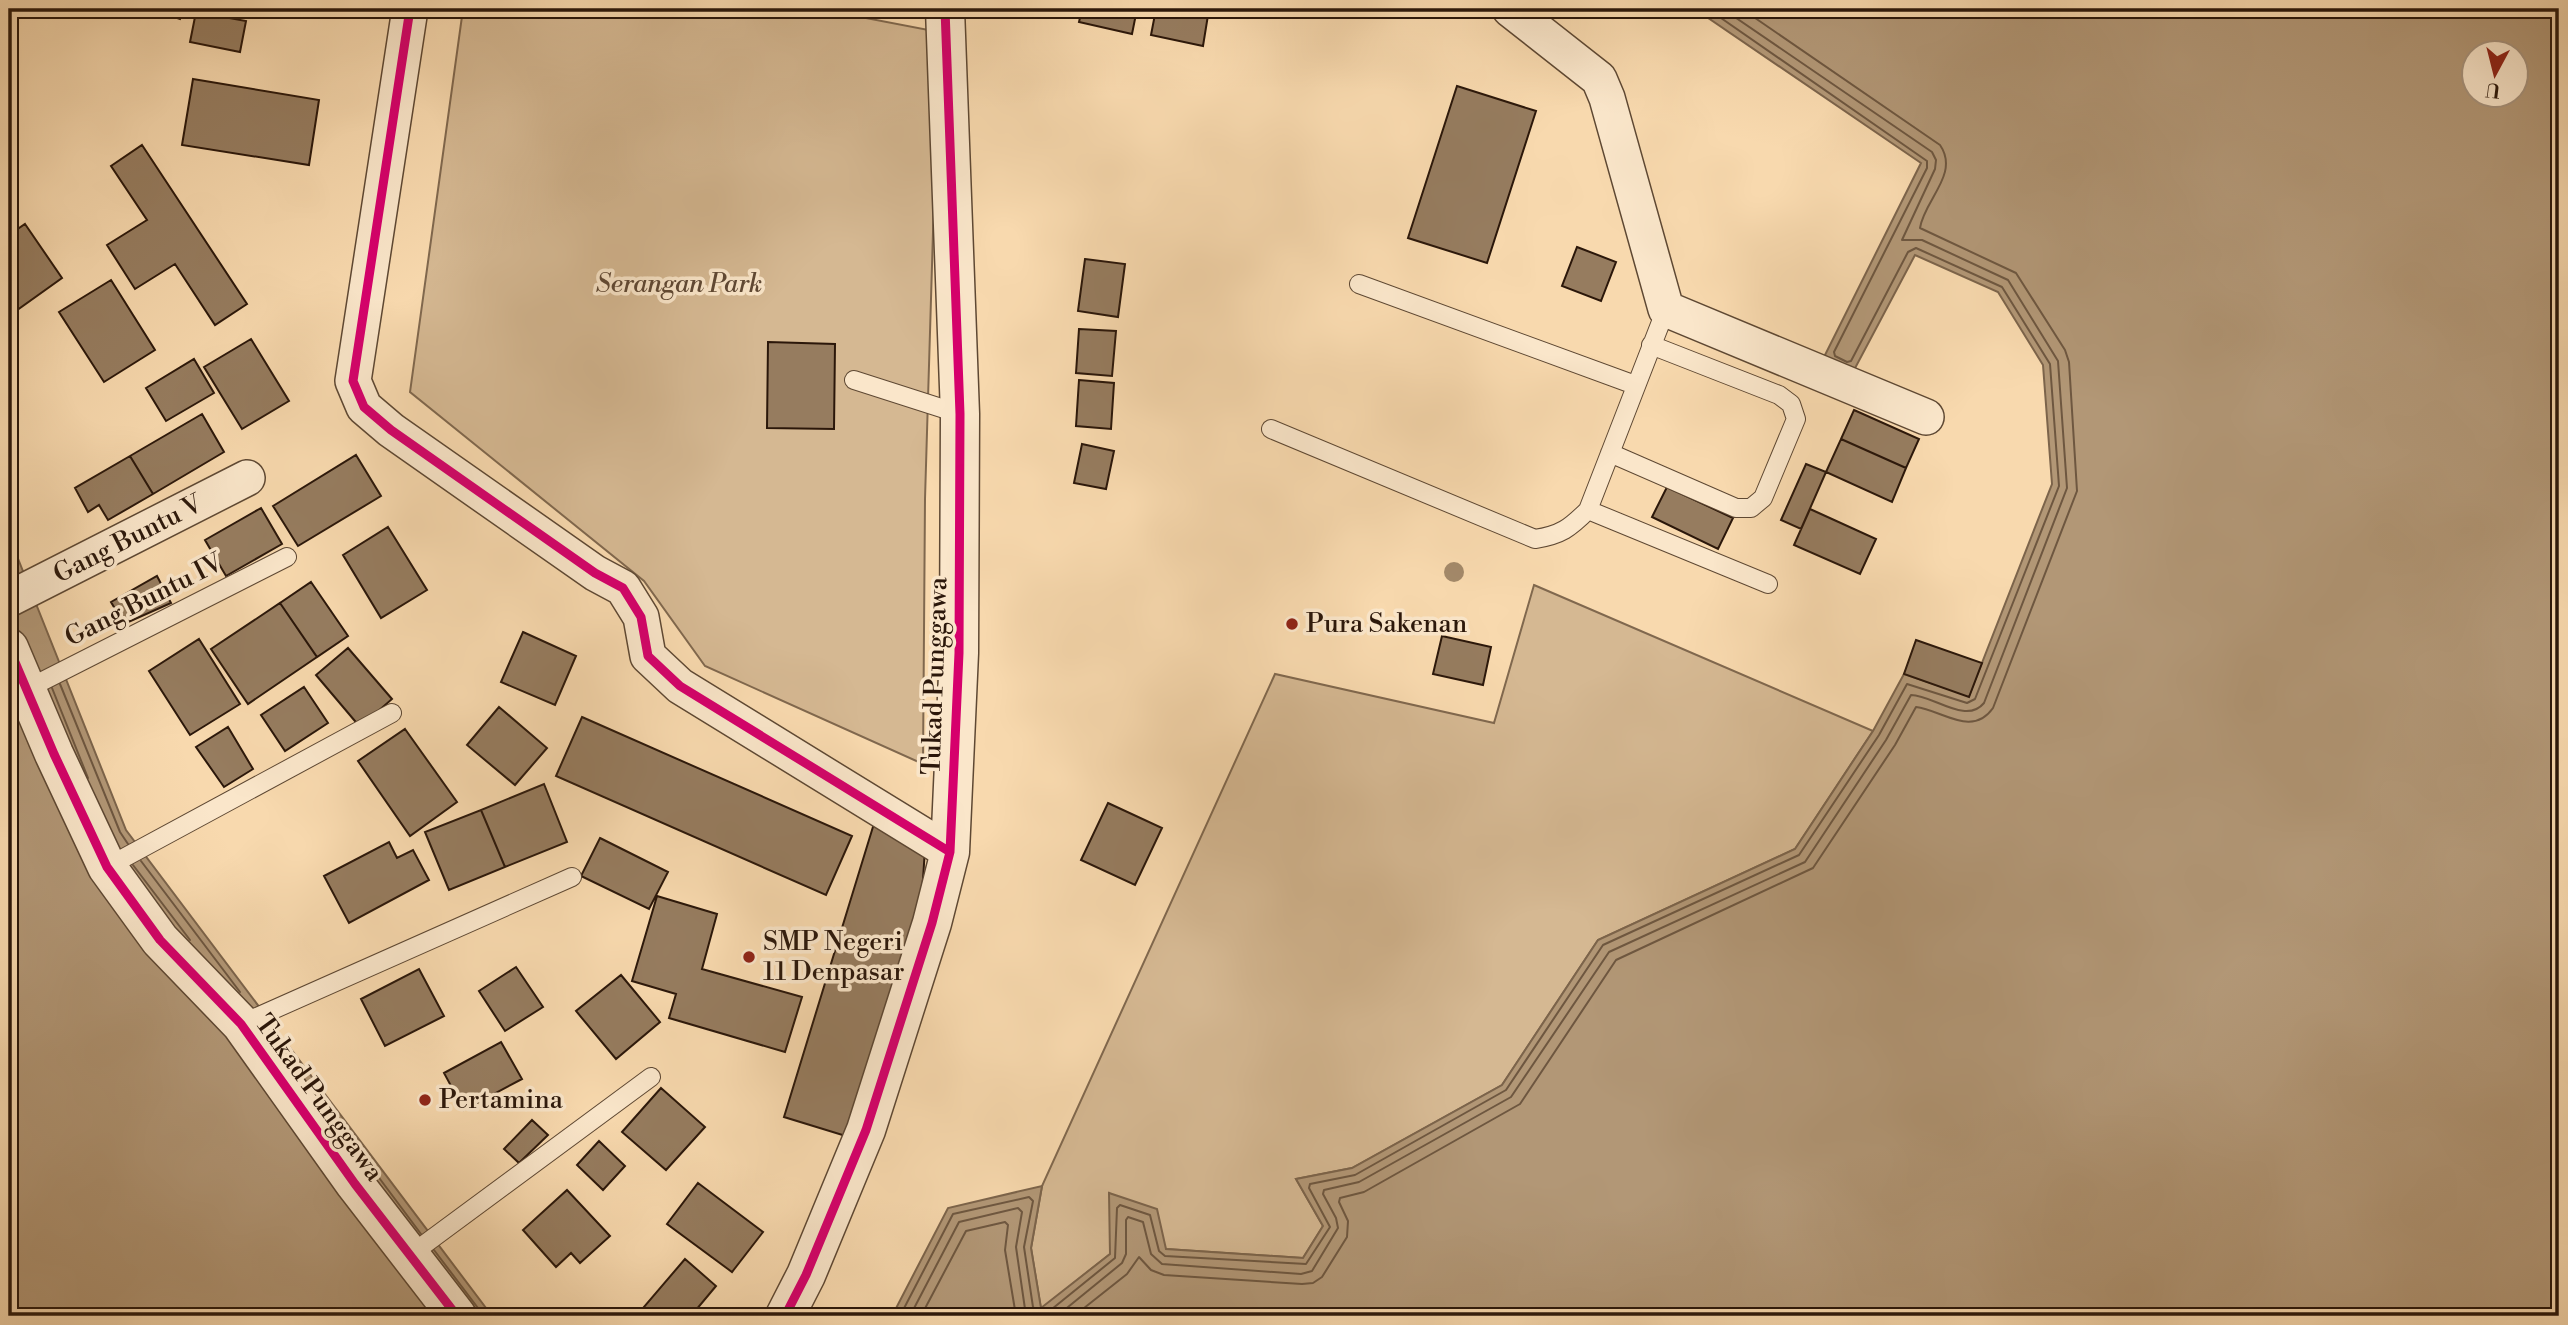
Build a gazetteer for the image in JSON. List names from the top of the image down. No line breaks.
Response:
{"streets":{"street":["Gang Buntu V","Tukad Punggawa"],"lane":["Gang Buntu IV"]},"crossings":[["Gang Buntu IV","Tukad Punggawa"]],"parks":["Serangan Park"],"places":["Pura Sakenan","SMP Negeri 11 Denpasar","Pertamina"],"north":"bottom"}
